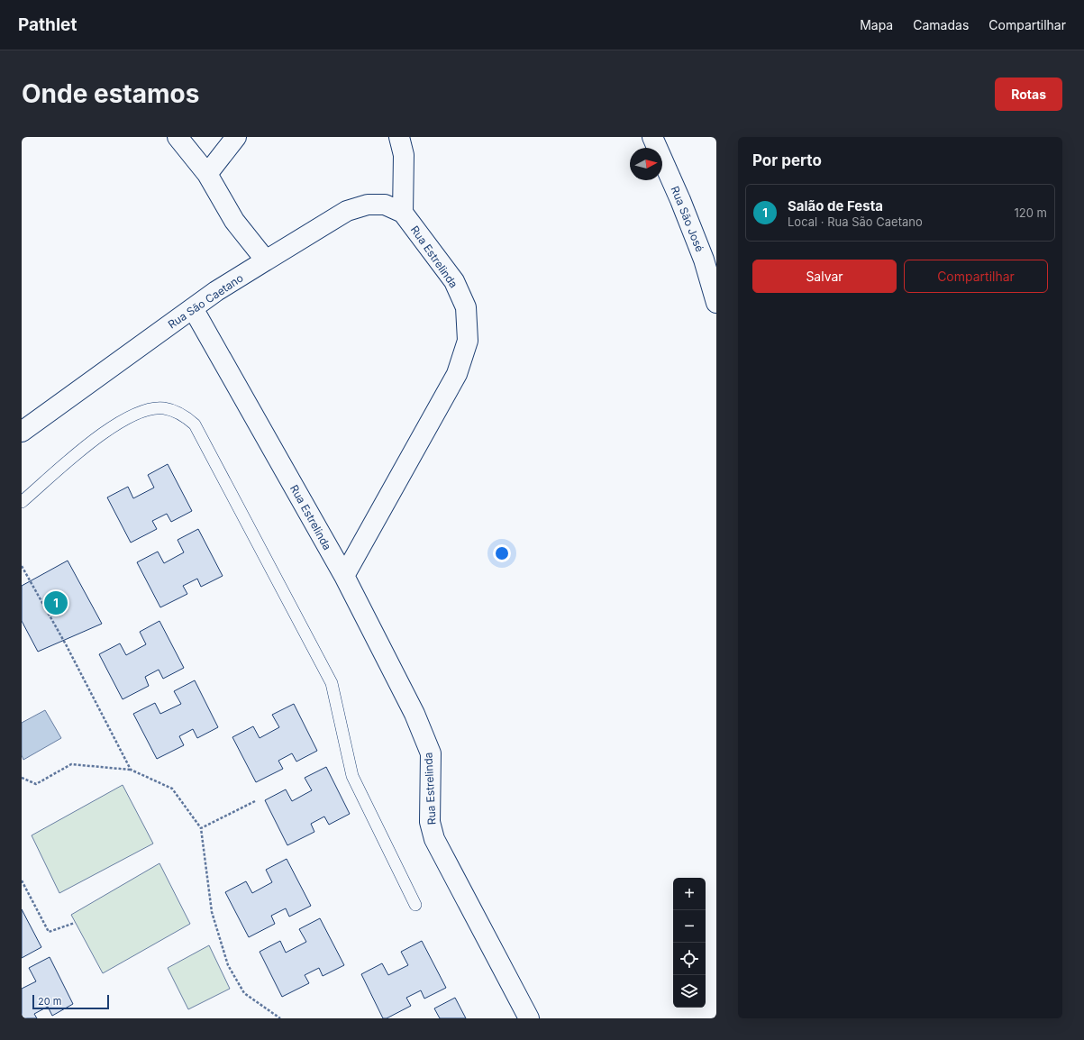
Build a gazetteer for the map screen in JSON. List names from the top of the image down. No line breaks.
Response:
{"streets":{"street":["Rua São José","Rua Estrelinda","Rua São Caetano"]},"crossings":[["Rua Estrelinda","Rua São Caetano"]],"scale_bar":"20 m","north":"right","page":{"header":"Pathlet","nav":["Mapa","Camadas","Compartilhar"],"buttons":["Rotas",["Salvar","Compartilhar"]],"title":"Onde estamos","heading":"Por perto","list":[{"mark":"1","name":"Salão de Festa","note":"Local · Rua São Caetano","value":"120 m"}],"pins":"1","map_buttons":["+","−"],"scale":"20 m"}}
